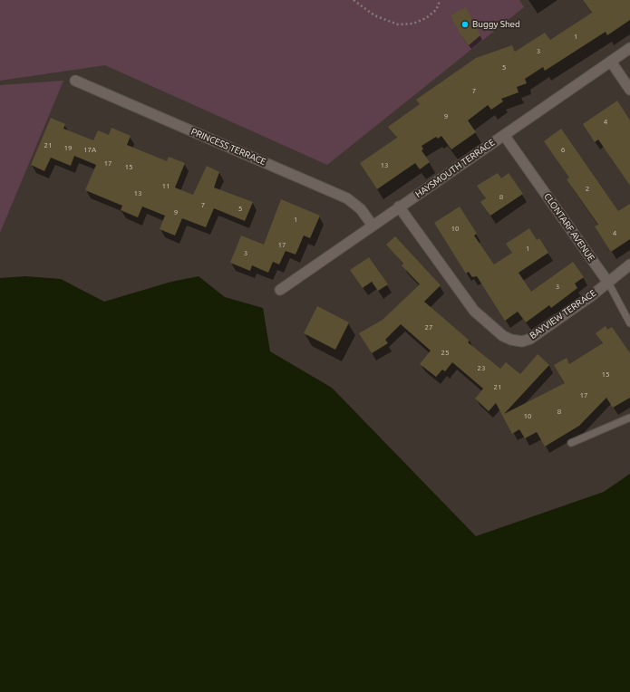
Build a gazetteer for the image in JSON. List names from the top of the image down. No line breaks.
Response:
{"streets":{"street":["PRINCESS TERRACE","HAYSMOUTH TERRACE","CLONTARF AVENUE","BAYVIEW TERRACE"]},"crossings":[["PRINCESS TERRACE","HAYSMOUTH TERRACE"],["HAYSMOUTH TERRACE","CLONTARF AVENUE"],["HAYSMOUTH TERRACE","BAYVIEW TERRACE"],["CLONTARF AVENUE","BAYVIEW TERRACE"]],"places":["Buggy Shed"],"house_numbers":["1","3","5","7","9","4","21","19","17A","6","17","13","15","11","2","13","8","7","5","9","1","10","4","17","1","3","3","27","25","23","15","21","17","8","10"]}
